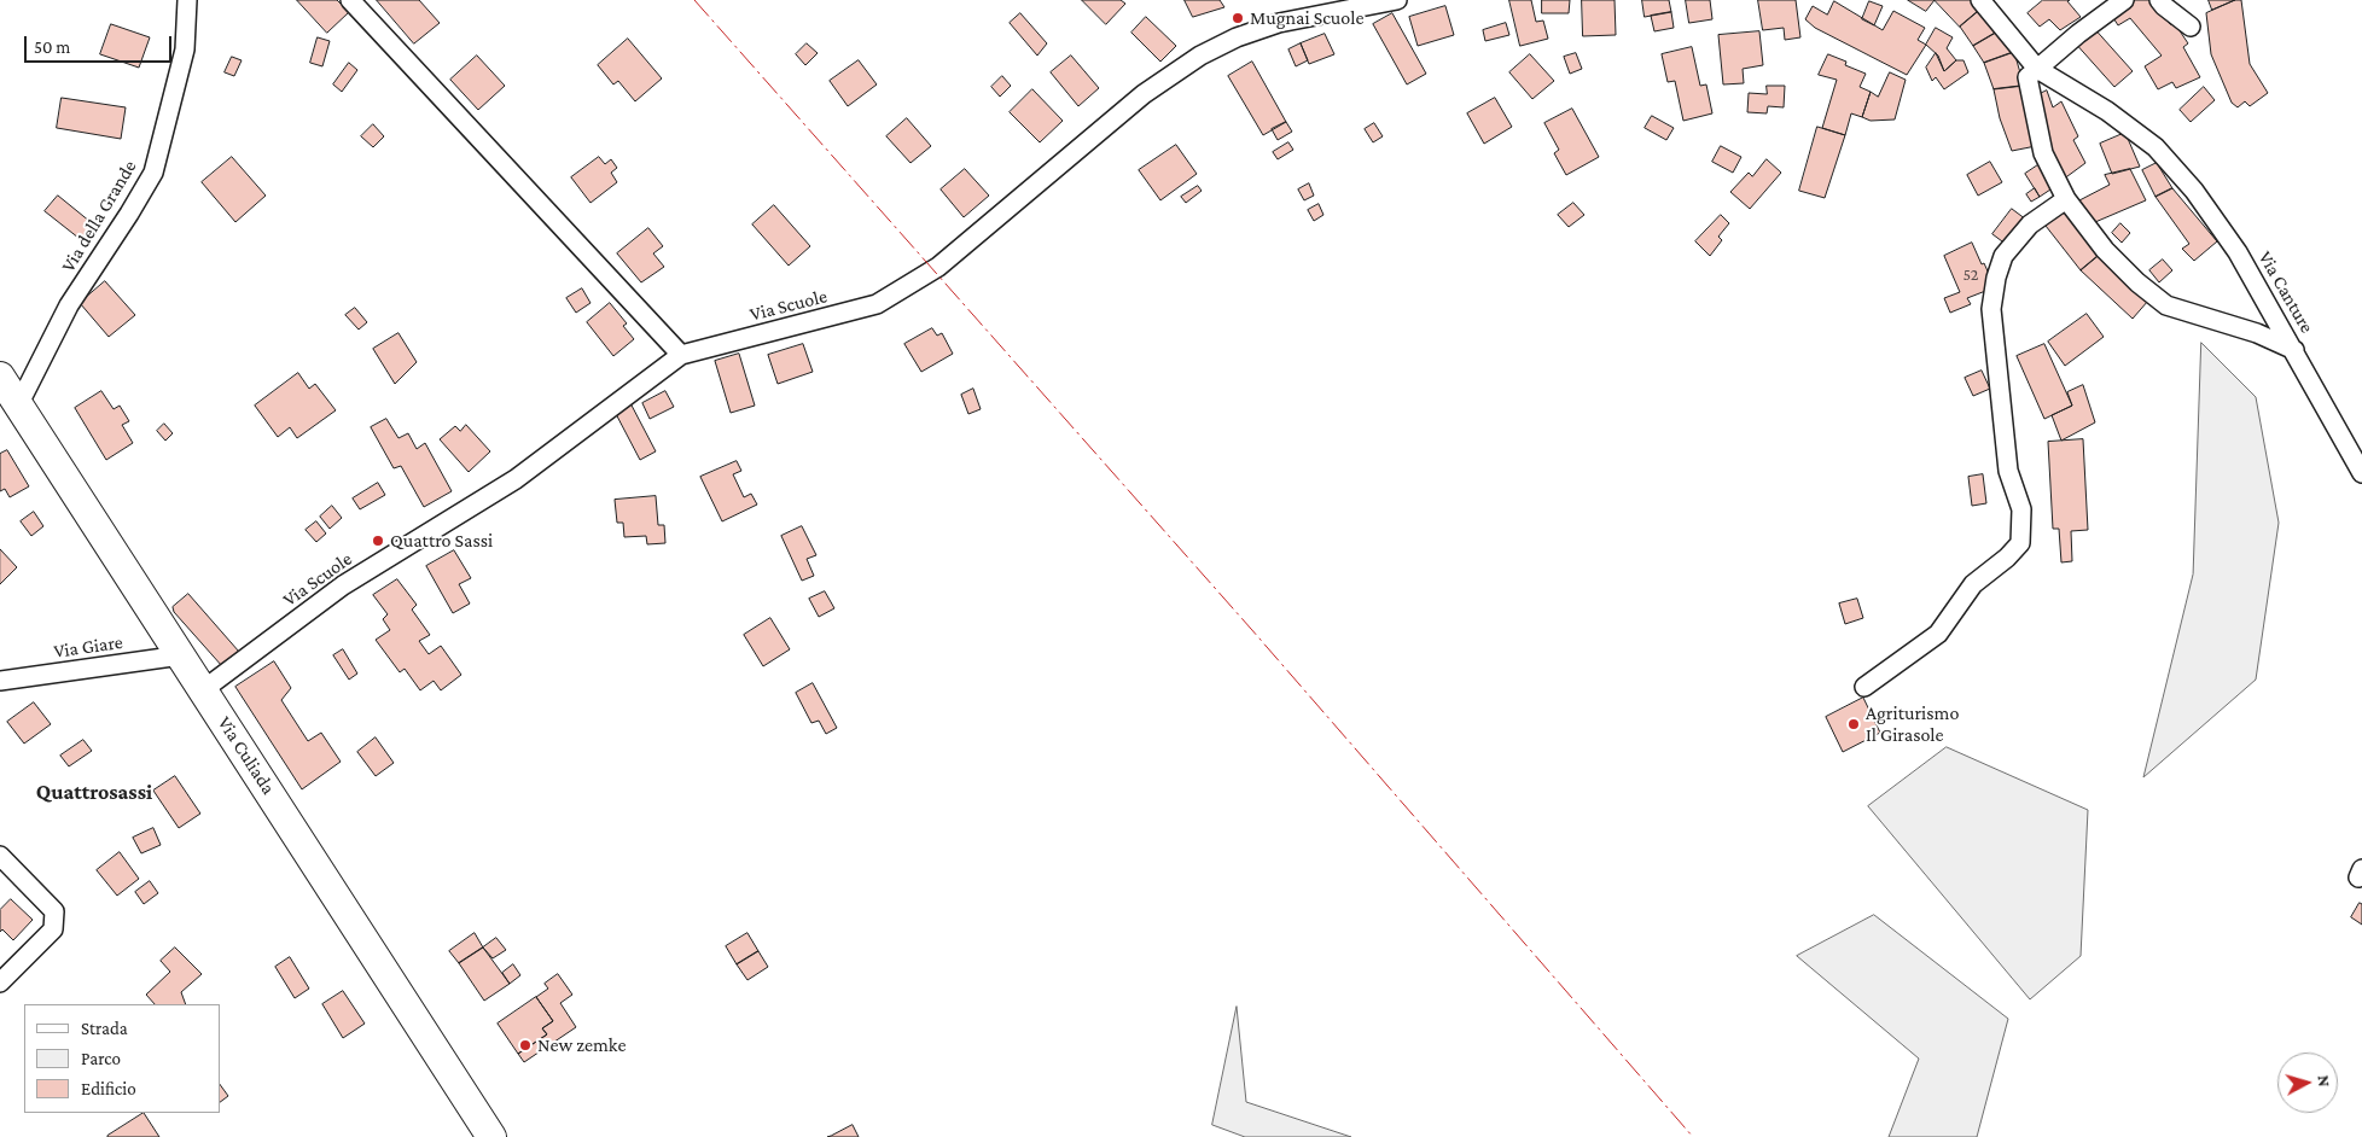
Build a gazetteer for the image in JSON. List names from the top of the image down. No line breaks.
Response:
{"streets":{"main road":["Via Culiada"],"street":["Via della Grande","Via Canture","Via Scuole","Via Giare"]},"crossings":[["Via della Grande","Via Culiada"],["Via Scuole","Via Culiada"],["Via Giare","Via Culiada"]],"districts":["Quattrosassi"],"places":["Mugnai Scuole","Quattro Sassi","Agriturismo Il Girasole","New zemke"],"house_numbers":["52"],"legend":["Strada","Parco","Edificio"],"scale_bar":"50 m","north":"right"}
